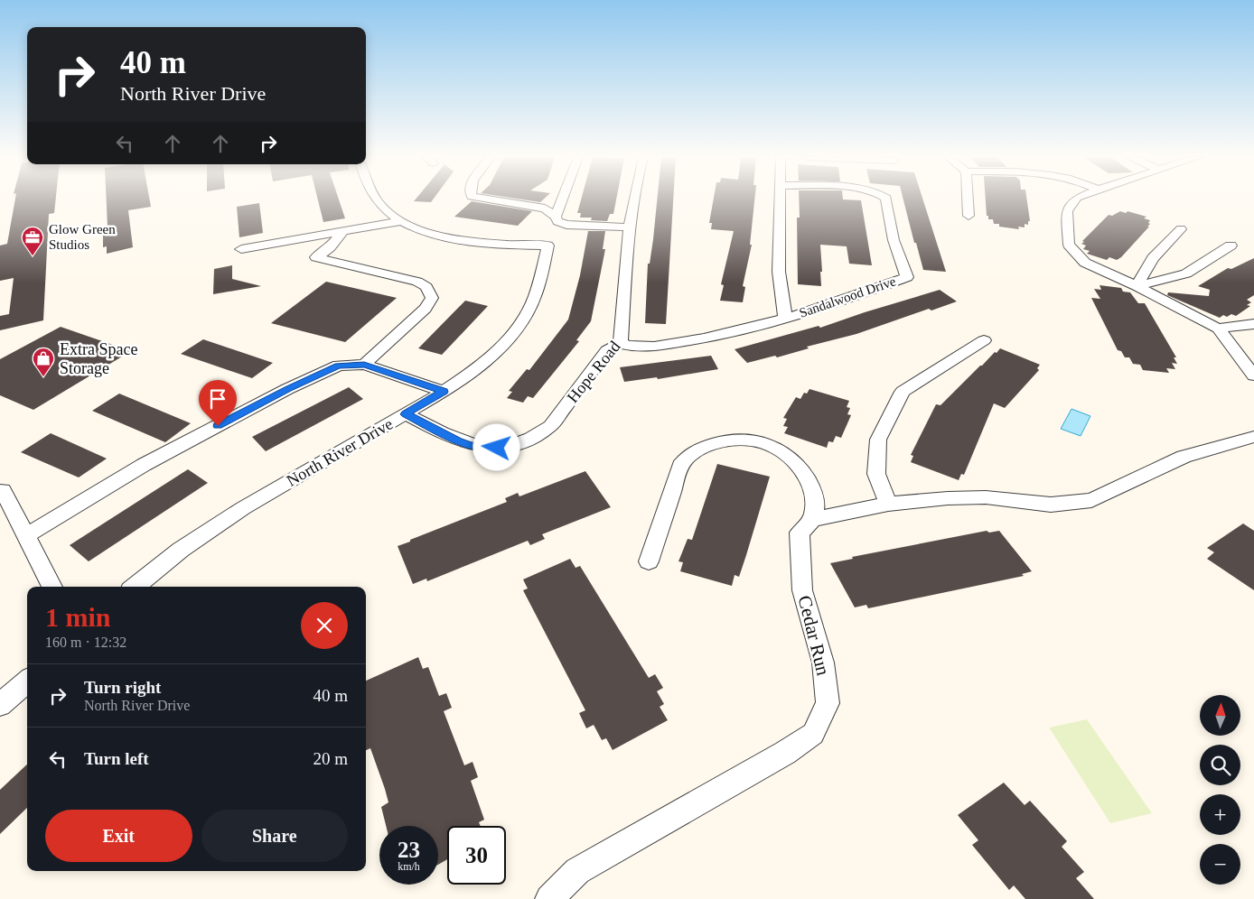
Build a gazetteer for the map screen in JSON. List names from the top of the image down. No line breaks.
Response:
{"streets":{"street":["Sandalwood Drive","Hope Road","North River Drive","Cedar Run"]},"crossings":[["Sandalwood Drive","Hope Road"],["Hope Road","North River Drive"]],"places":{"office":["Glow Green Studios"],"shop":["Extra Space Storage"]},"north":"top","page":{"turn":["40 m","North River Drive"],"heading":["1 min","160 m · 12:32"],"list":[{"name":"Turn right","note":"North River Drive","value":"40 m"},{"name":"Turn left","value":"20 m"}],"map_buttons":["+","−"],"buttons":["Exit","Share"],"speed":"23 km/h","limit":"30"}}
